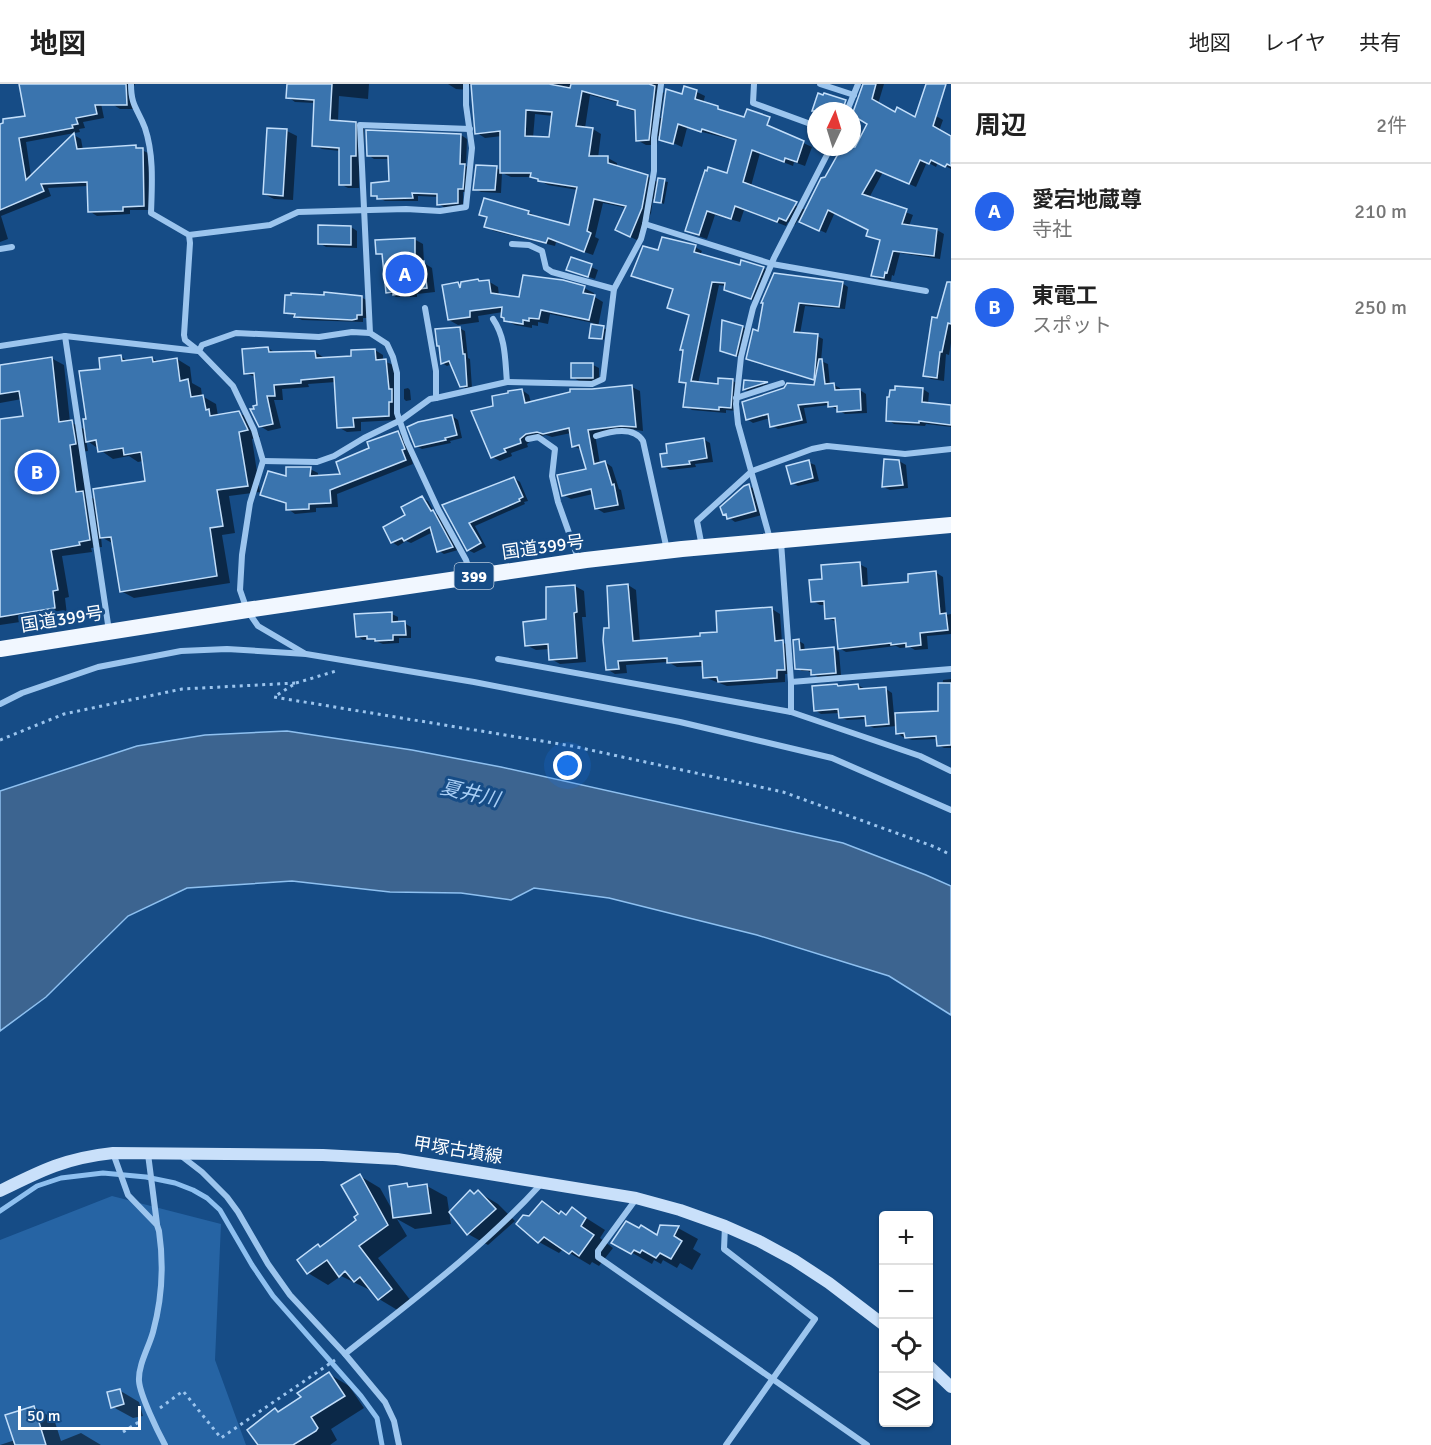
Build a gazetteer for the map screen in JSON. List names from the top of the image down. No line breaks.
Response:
{"streets":{"highway":["国道399号","399"],"main road":["甲塚古墳線"]},"water":["夏井川"],"scale_bar":"50 m","north":"top","page":{"header":"地図","nav":["地図","レイヤ","共有"],"heading":["周辺","2件"],"list":[{"mark":"A","name":"愛宕地蔵尊","note":"寺社","value":"210 m"},{"mark":"B","name":"東電工","note":"スポット","value":"250 m"}],"pins":["A","B"],"map_buttons":["+","−"],"scale":"50 m"}}
